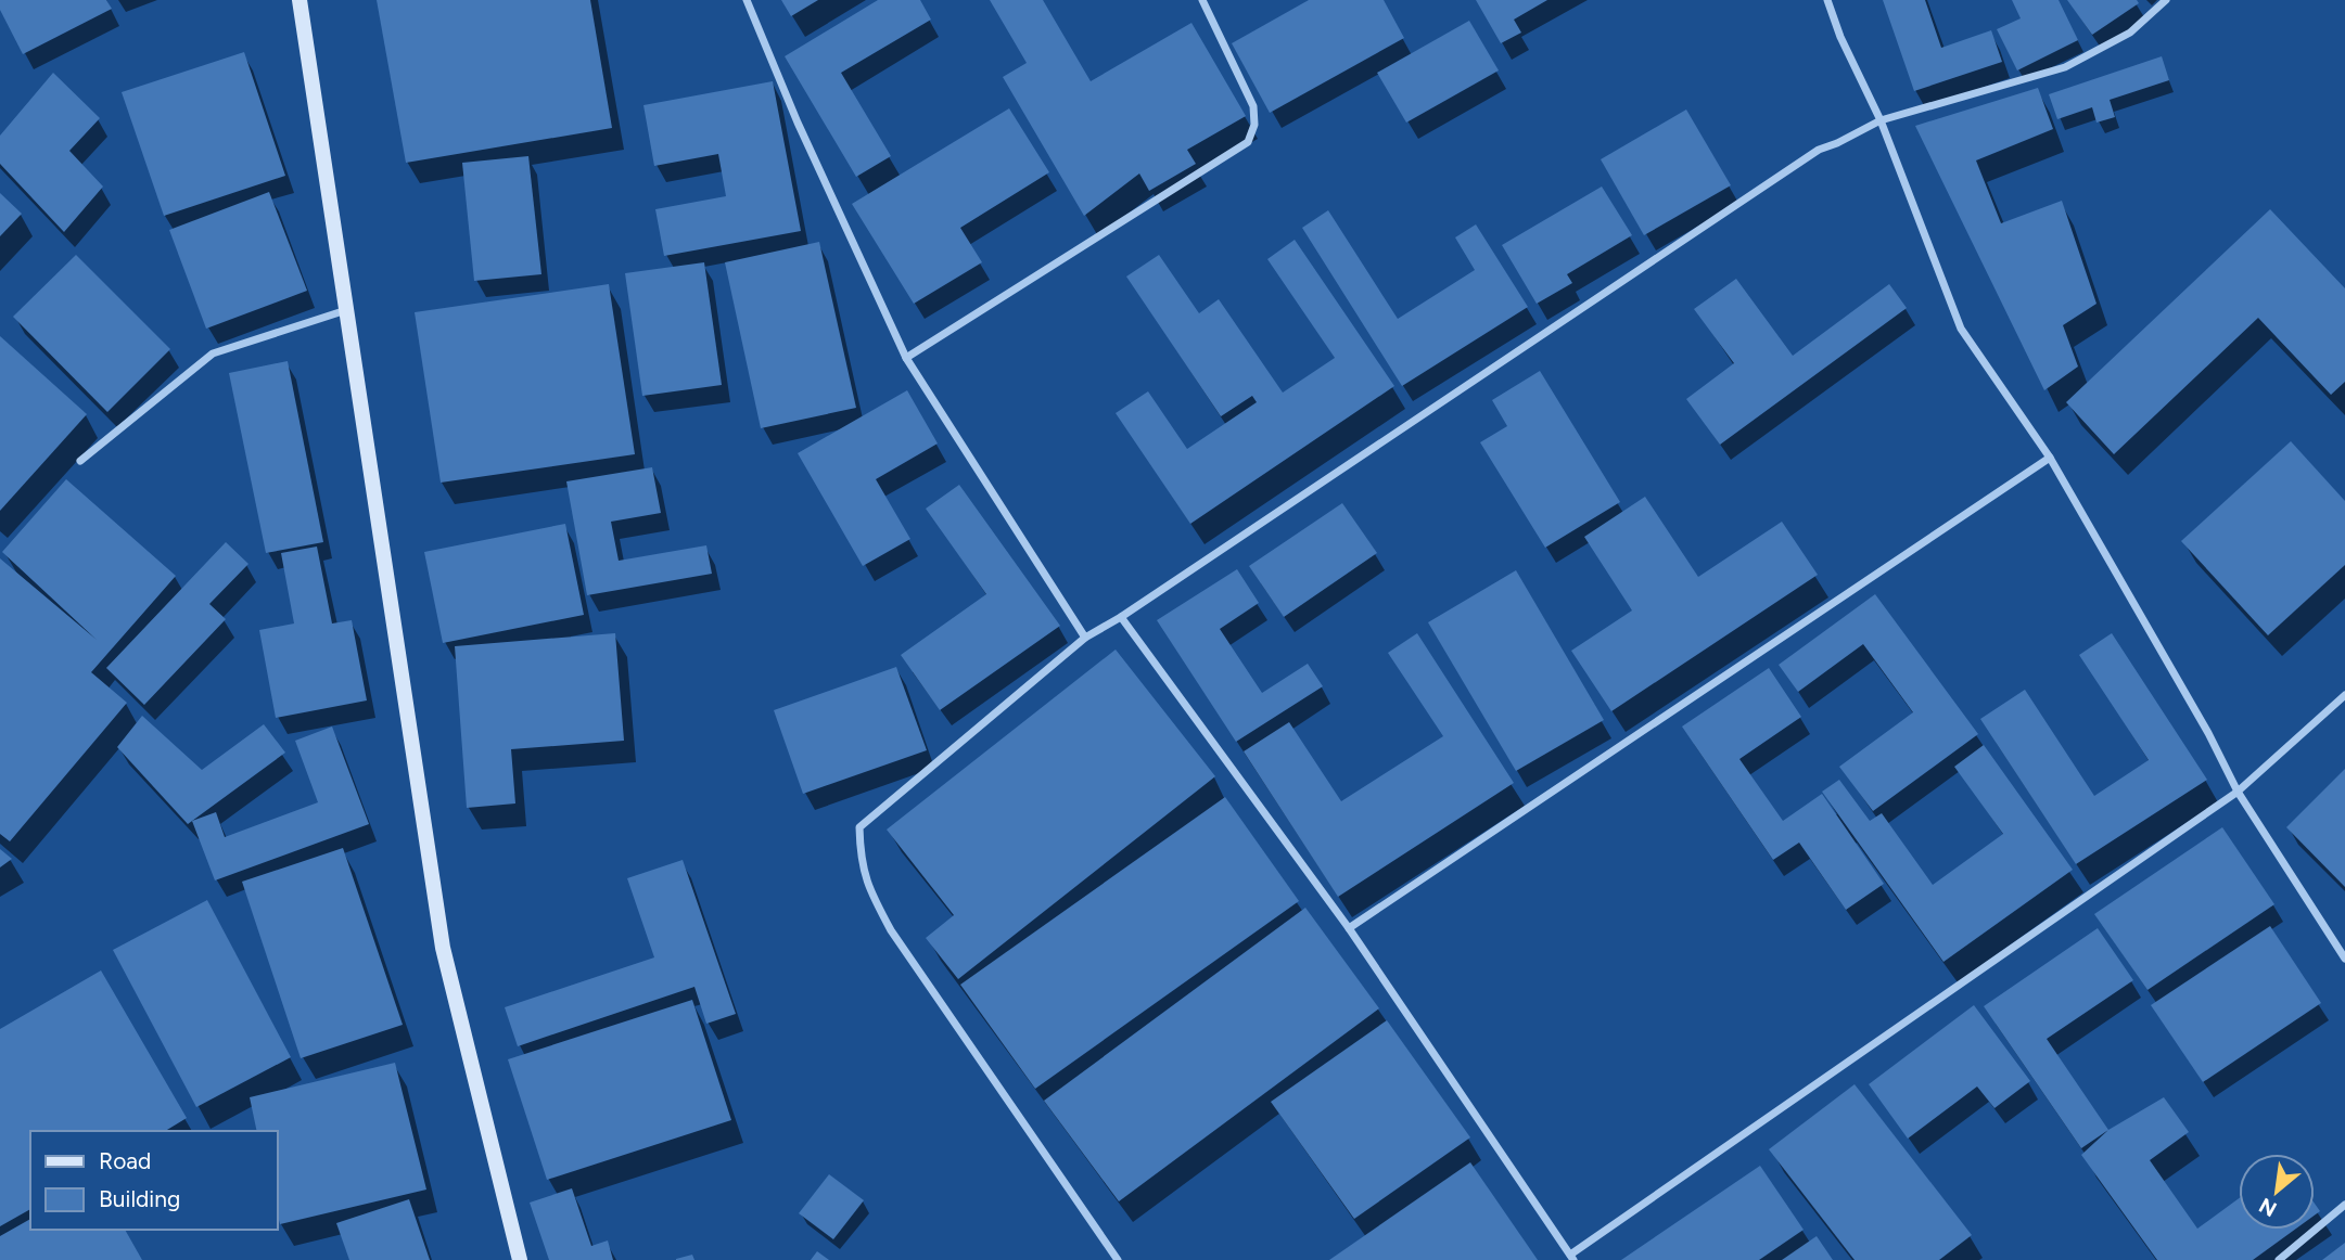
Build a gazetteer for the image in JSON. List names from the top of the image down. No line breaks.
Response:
{"legend":["Road","Building"],"north":"bottom left"}
